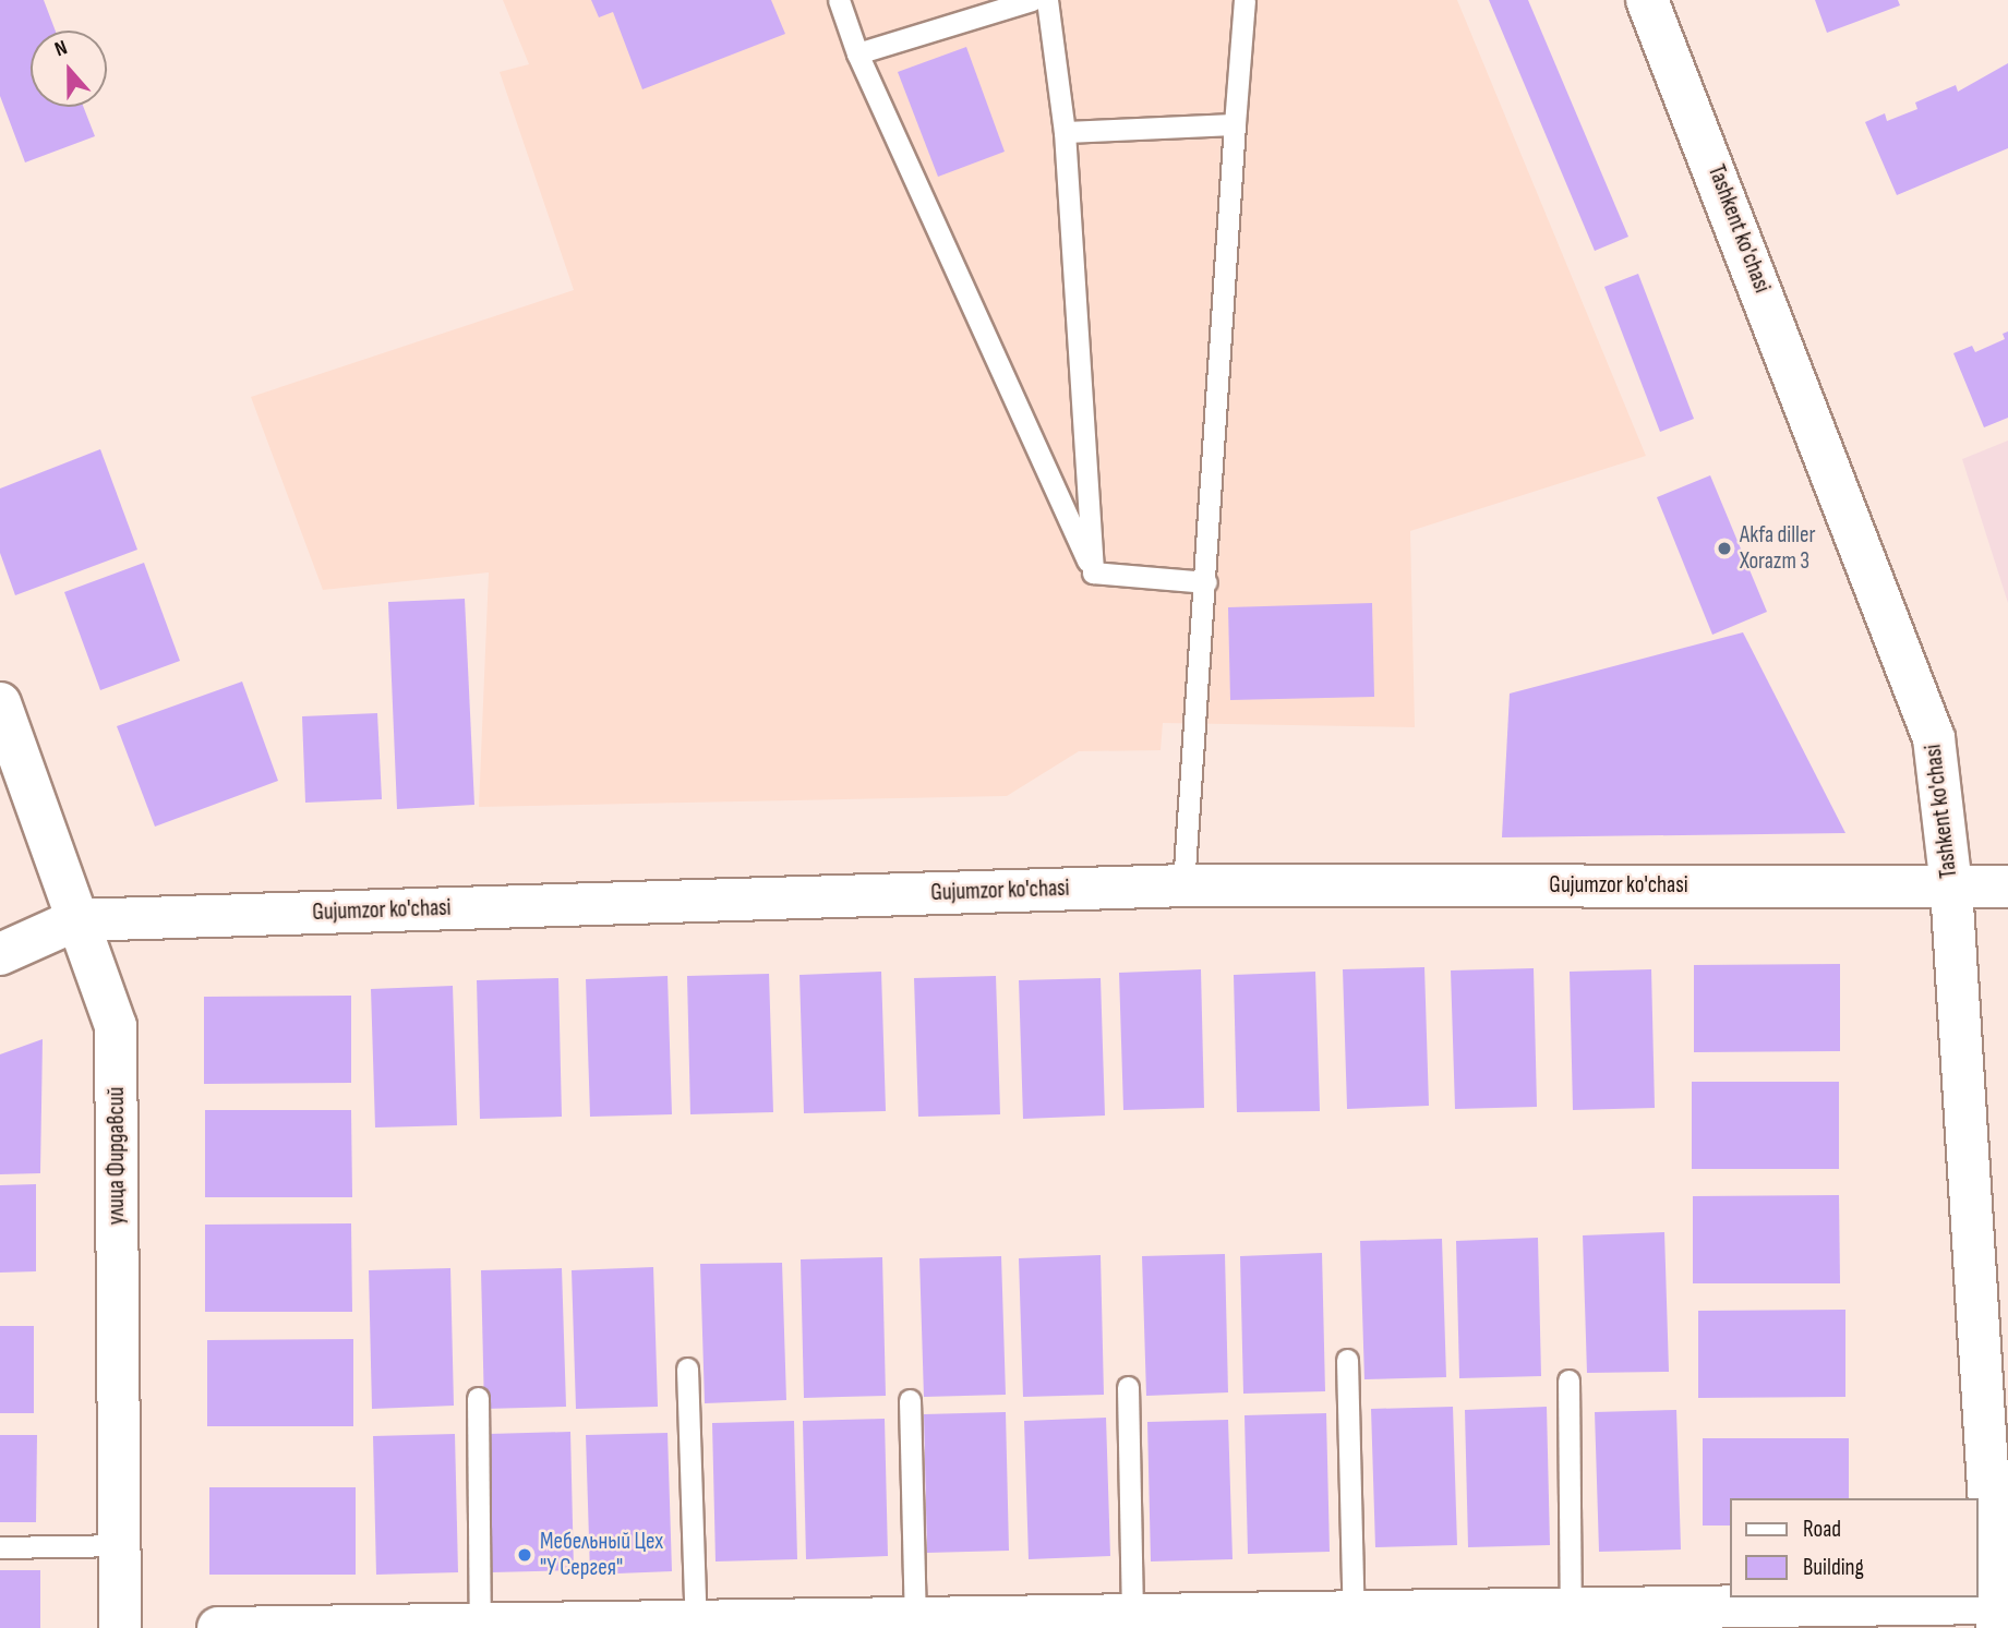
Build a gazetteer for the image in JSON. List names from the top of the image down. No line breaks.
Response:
{"streets":{"street":["Tashkent ko'chasi","Gujumzor ko'chasi","улица Фирдавсий"]},"crossings":[["Tashkent ko'chasi","Gujumzor ko'chasi"],["Gujumzor ko'chasi","улица Фирдавсий"]],"places":["Akfa diller Xorazm 3","Мебельный Цех \"У Сергея\""],"legend":["Road","Building"],"north":"top"}
